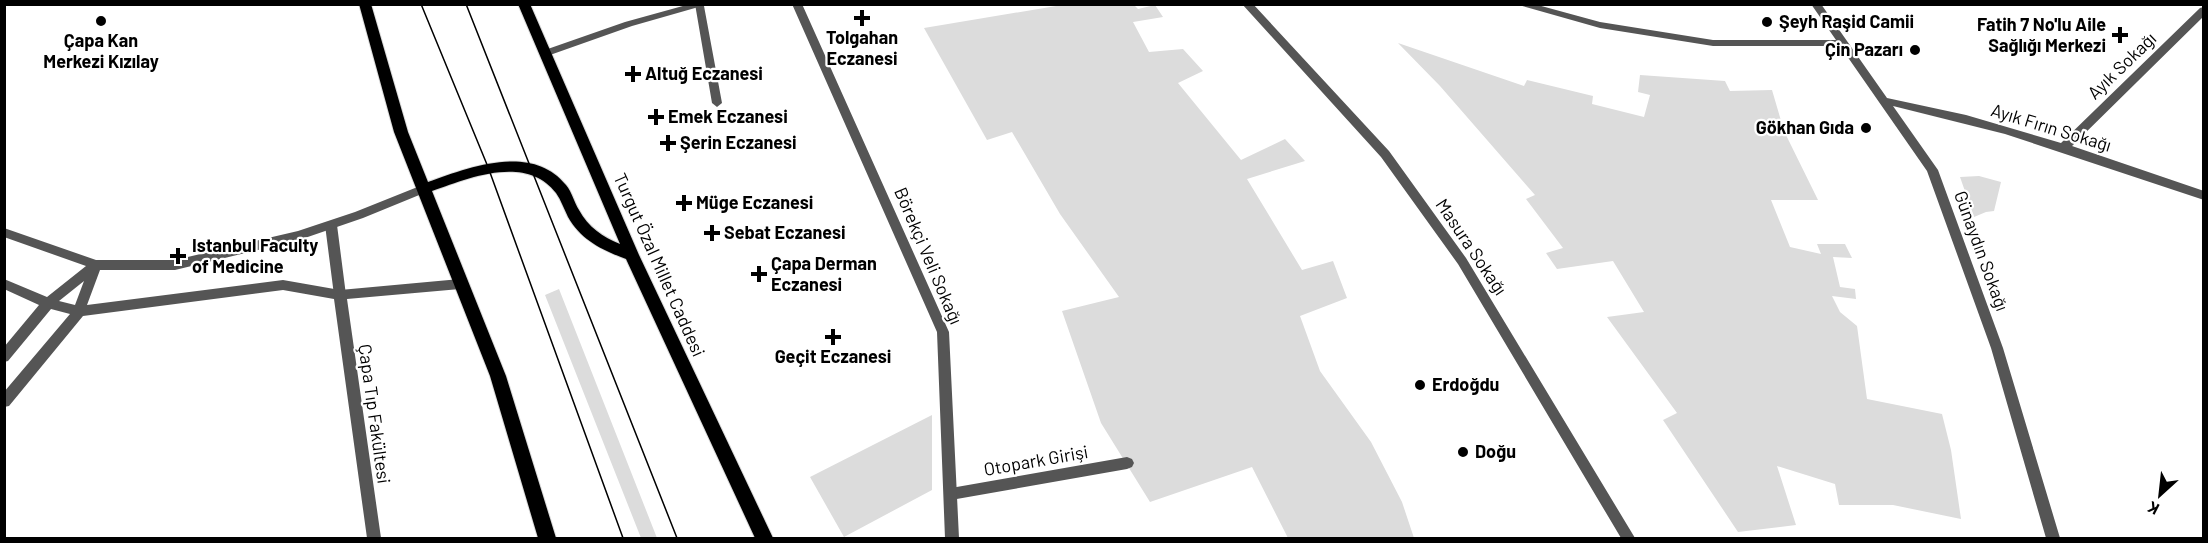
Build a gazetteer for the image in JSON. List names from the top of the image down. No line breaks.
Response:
{"streets":{"main road":["Turgut Özal Millet Caddesi"],"street":["Ayık Sokağı","Ayık Fırın Sokağı","Masura Sokağı","Günaydın Sokağı","Börekçi Veli Sokağı","Çapa Tıp Fakültesi","Otopark Girişi"]},"crossings":[["Ayık Sokağı","Ayık Fırın Sokağı"],["Ayık Fırın Sokağı","Günaydın Sokağı"],["Börekçi Veli Sokağı","Otopark Girişi"]],"places":{"health":["Tolgahan Eczanesi","Fatih 7 No'lu Aile Sağlığı Merkezi","Altuğ Eczanesi","Emek Eczanesi","Şerin Eczanesi","Müge Eczanesi","Sebat Eczanesi","Istanbul Faculty of Medicine","Çapa Derman Eczanesi","Geçit Eczanesi"],"other":["Çapa Kan Merkezi Kızılay","Şeyh Raşid Camii","Çin Pazarı","Gökhan Gıda","Erdoğdu","Doğu"]},"north":"bottom left"}
